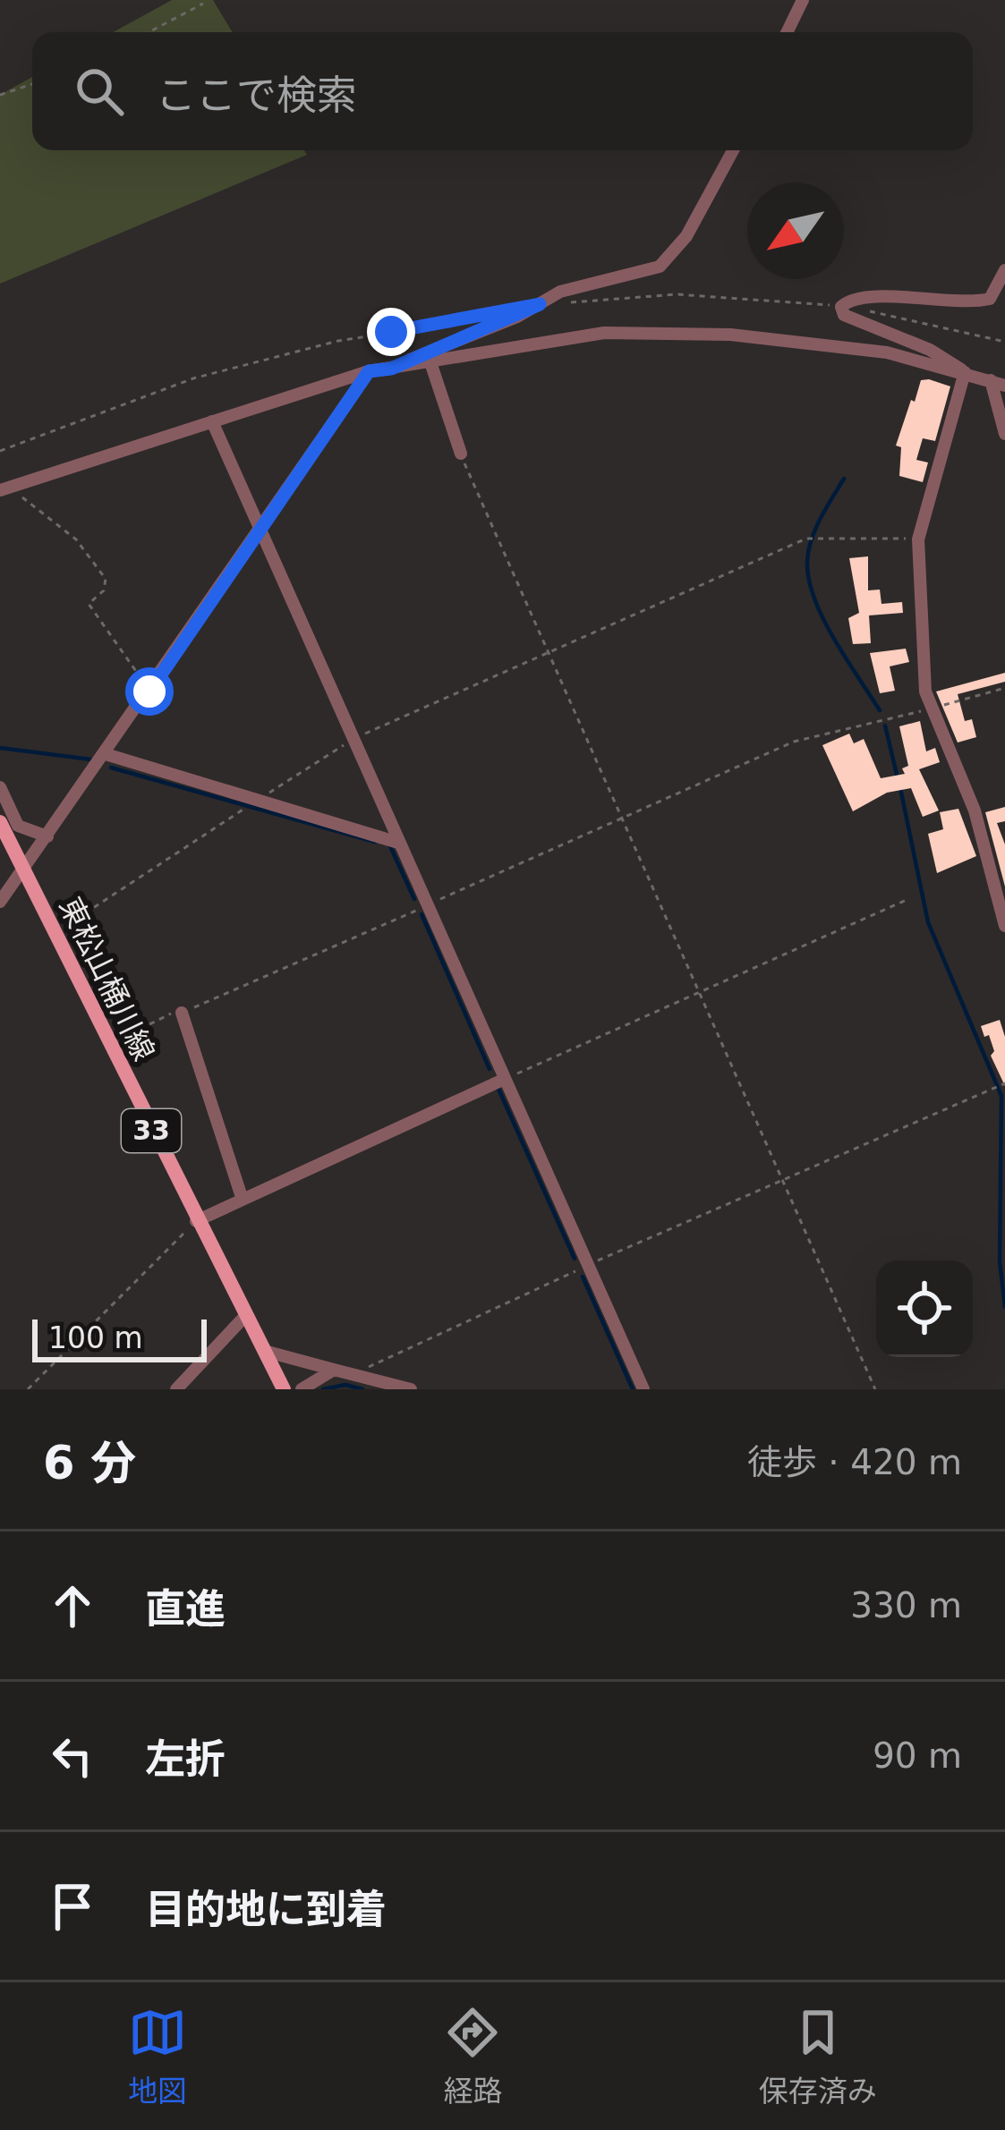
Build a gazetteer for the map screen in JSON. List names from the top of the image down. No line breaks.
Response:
{"streets":{"main road":["東松山桶川線","33"]},"scale_bar":"100 m","north":"bottom left","page":{"search":"ここで検索","scale":"100 m","heading":["6 分","徒歩 · 420 m"],"list":[["直進","330 m"],["左折","90 m"],"目的地に到着"],"nav":["地図","経路","保存済み"]}}
